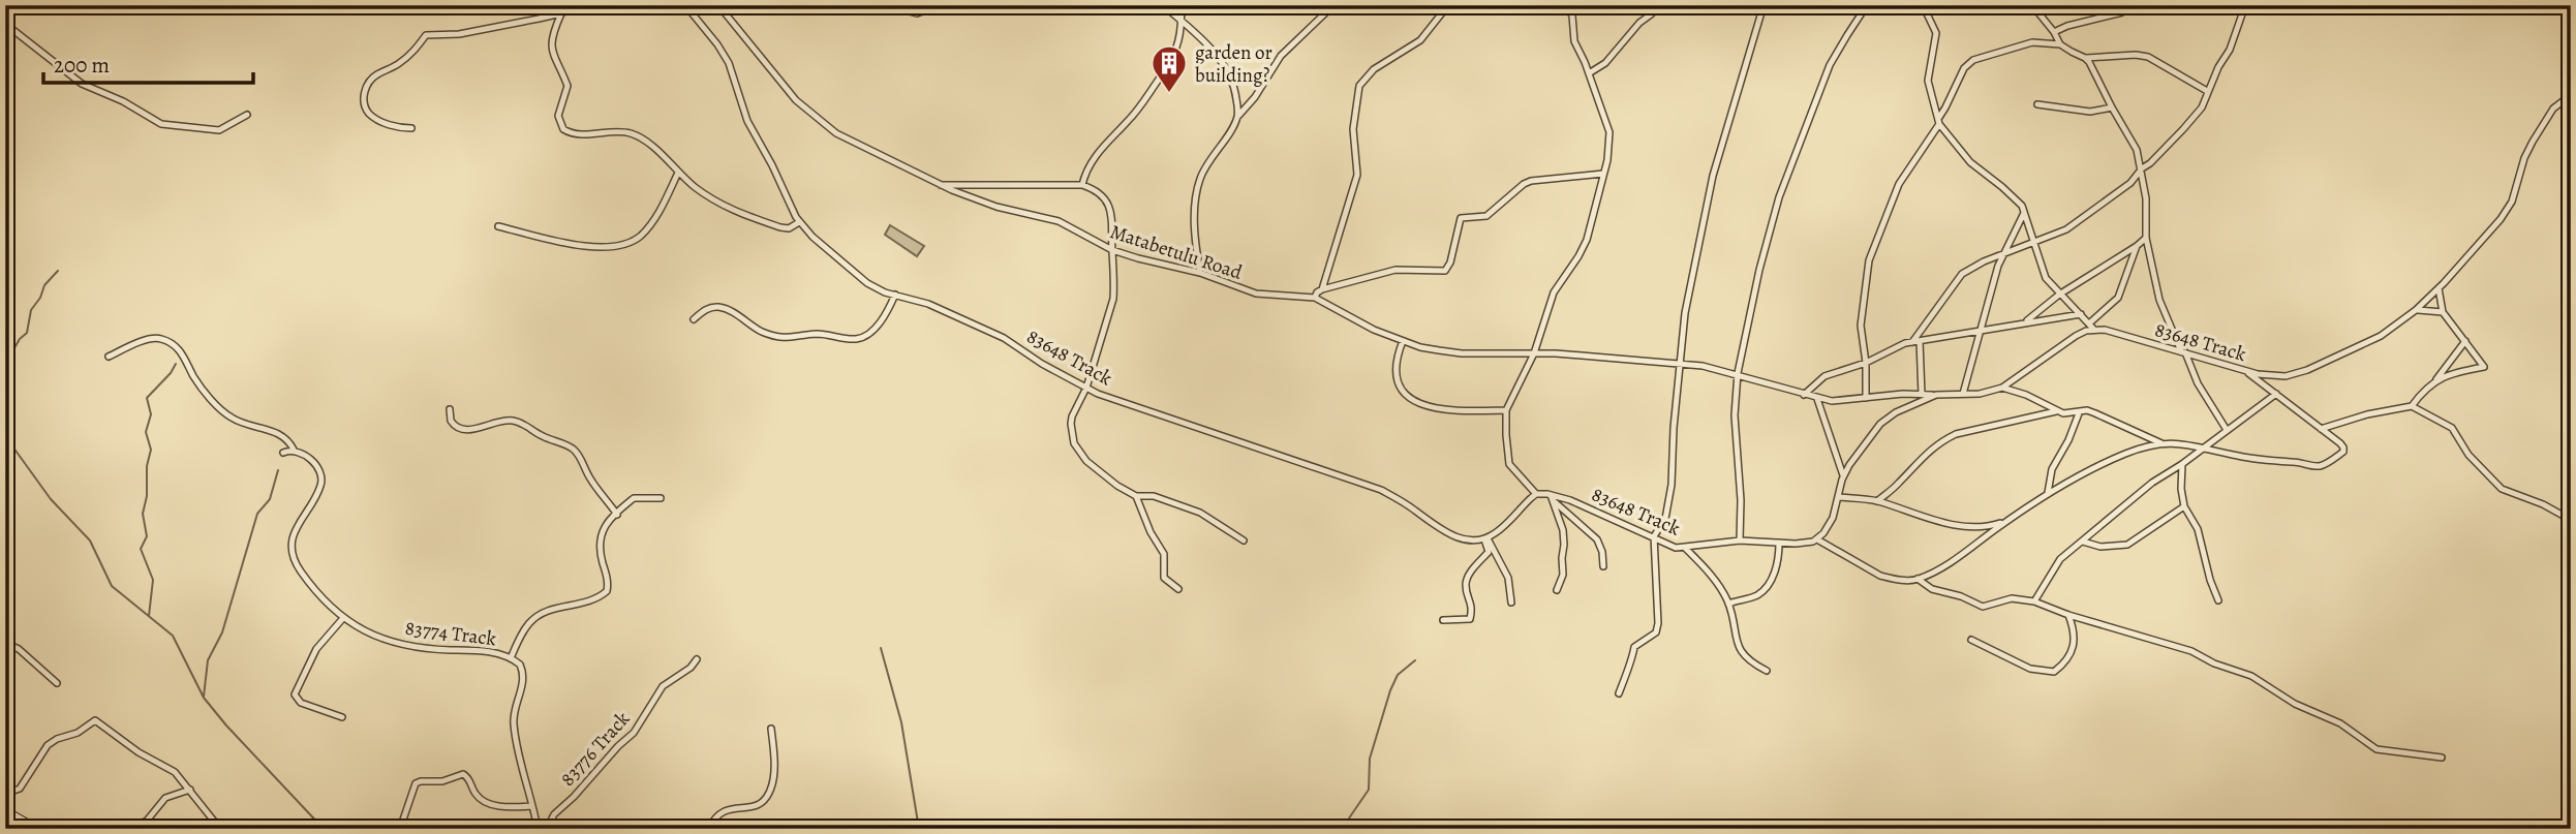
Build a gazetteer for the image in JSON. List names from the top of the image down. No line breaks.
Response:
{"streets":{"street":["Matabetulu Road","83648 Track","83774 Track","83776 Track"]},"places":{"building":["garden or building?"]},"scale_bar":"200 m"}
